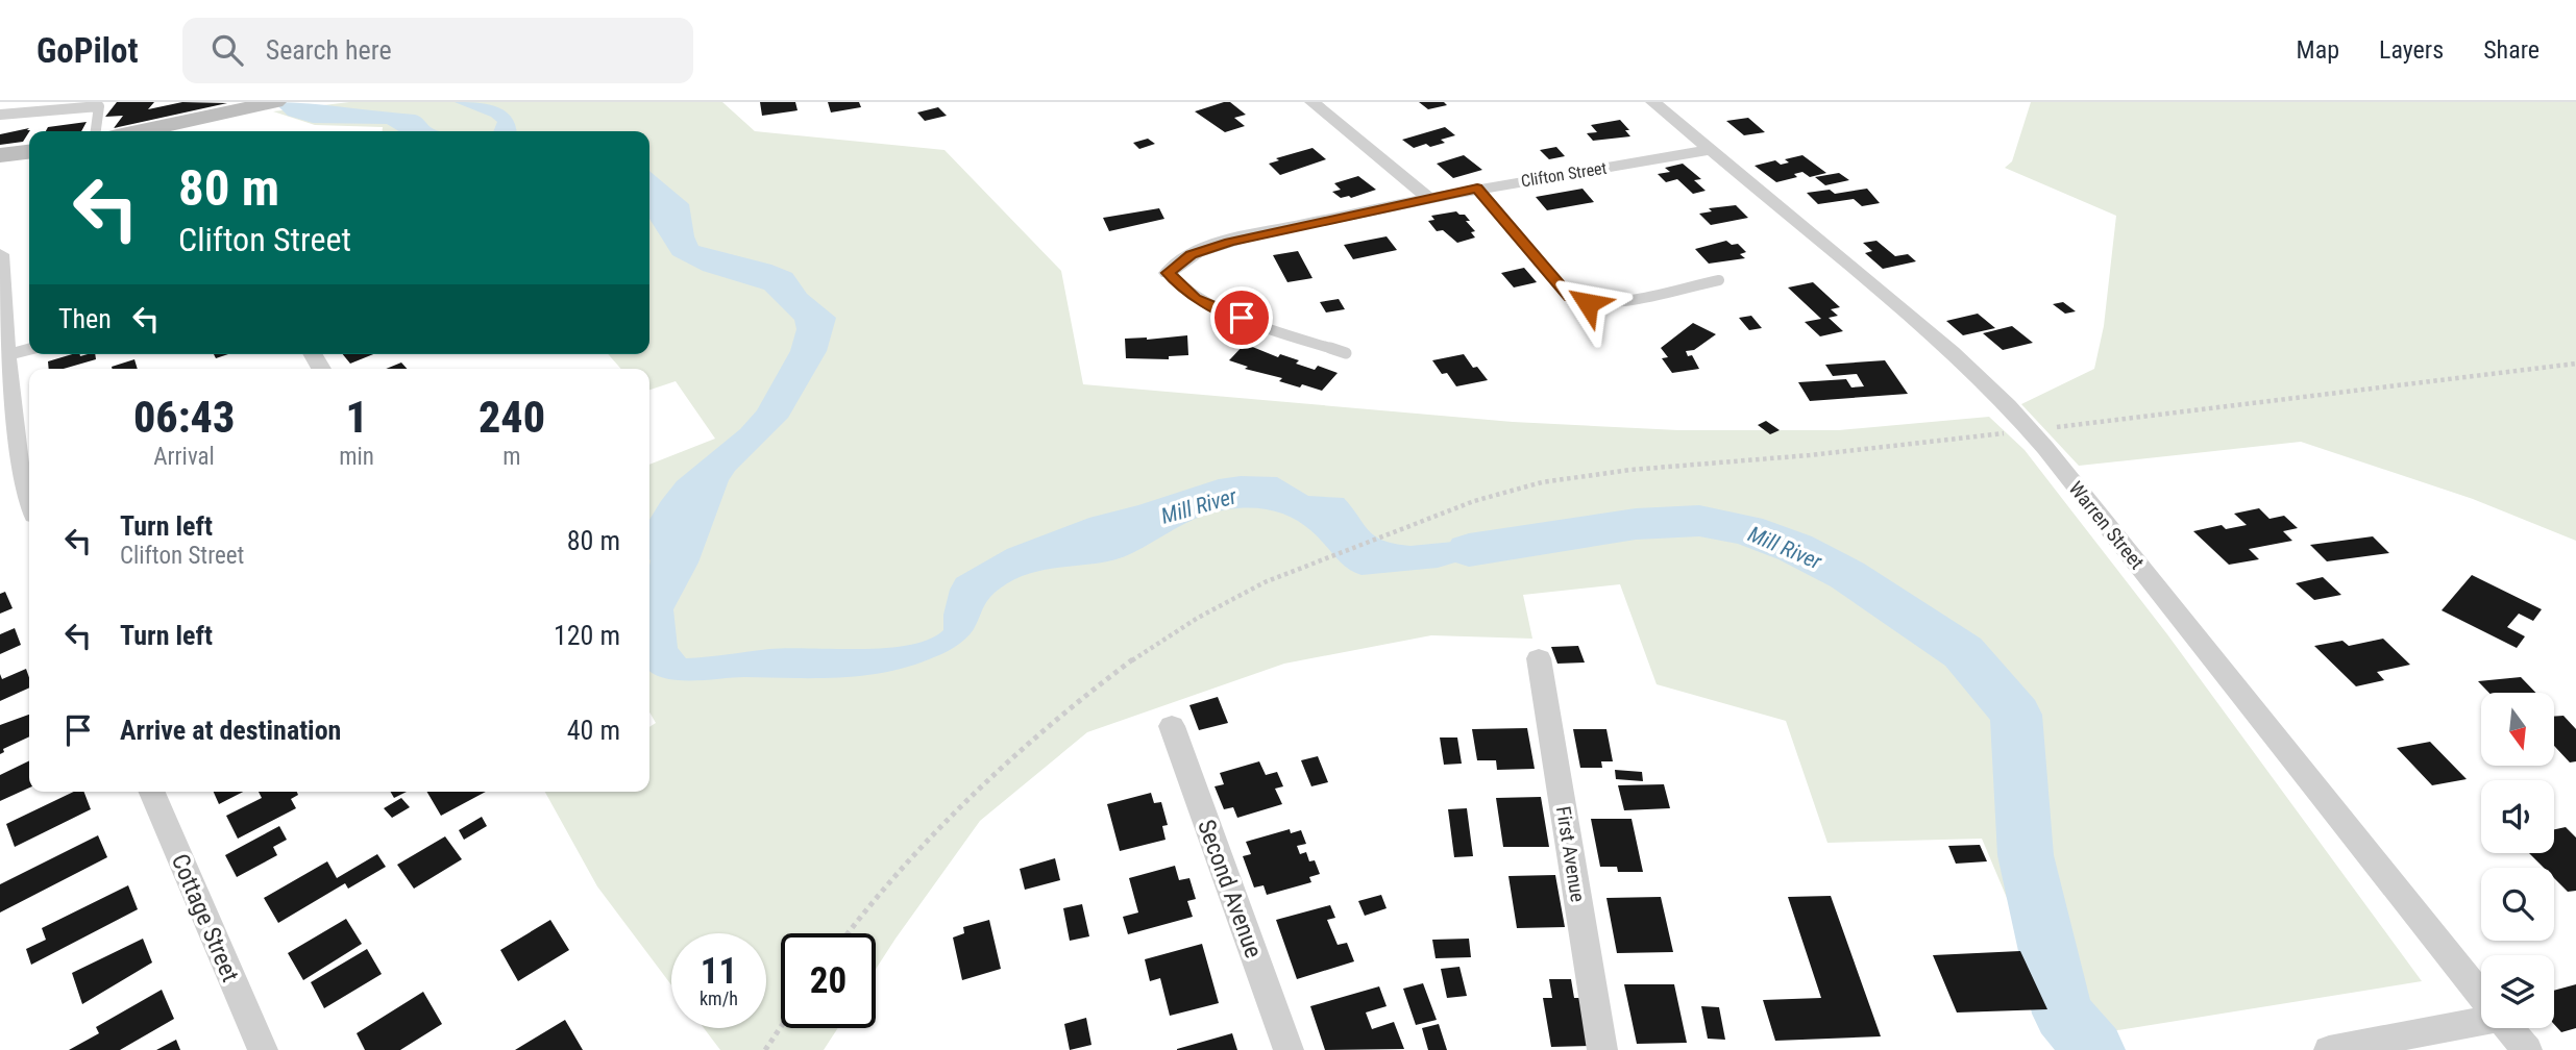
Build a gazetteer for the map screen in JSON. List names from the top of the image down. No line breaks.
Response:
{"streets":{"street":["Clifton Street","Warren Street","First Avenue","Second Avenue","Cottage Street"]},"crossings":[["Clifton Street","Warren Street"]],"water":["Mill River"],"north":"bottom","page":{"header":"GoPilot","search":"Search here","nav":["Map","Layers","Share"],"turn":["80 m","Clifton Street"],"then":"Then","eta":["06:43","Arrival","1","min","240","m"],"list":[{"name":"Turn left","note":"Clifton Street","value":"80 m"},{"name":"Turn left","value":"120 m"},{"name":"Arrive at destination","value":"40 m"}],"speed":"11 km/h","limit":"20"}}
